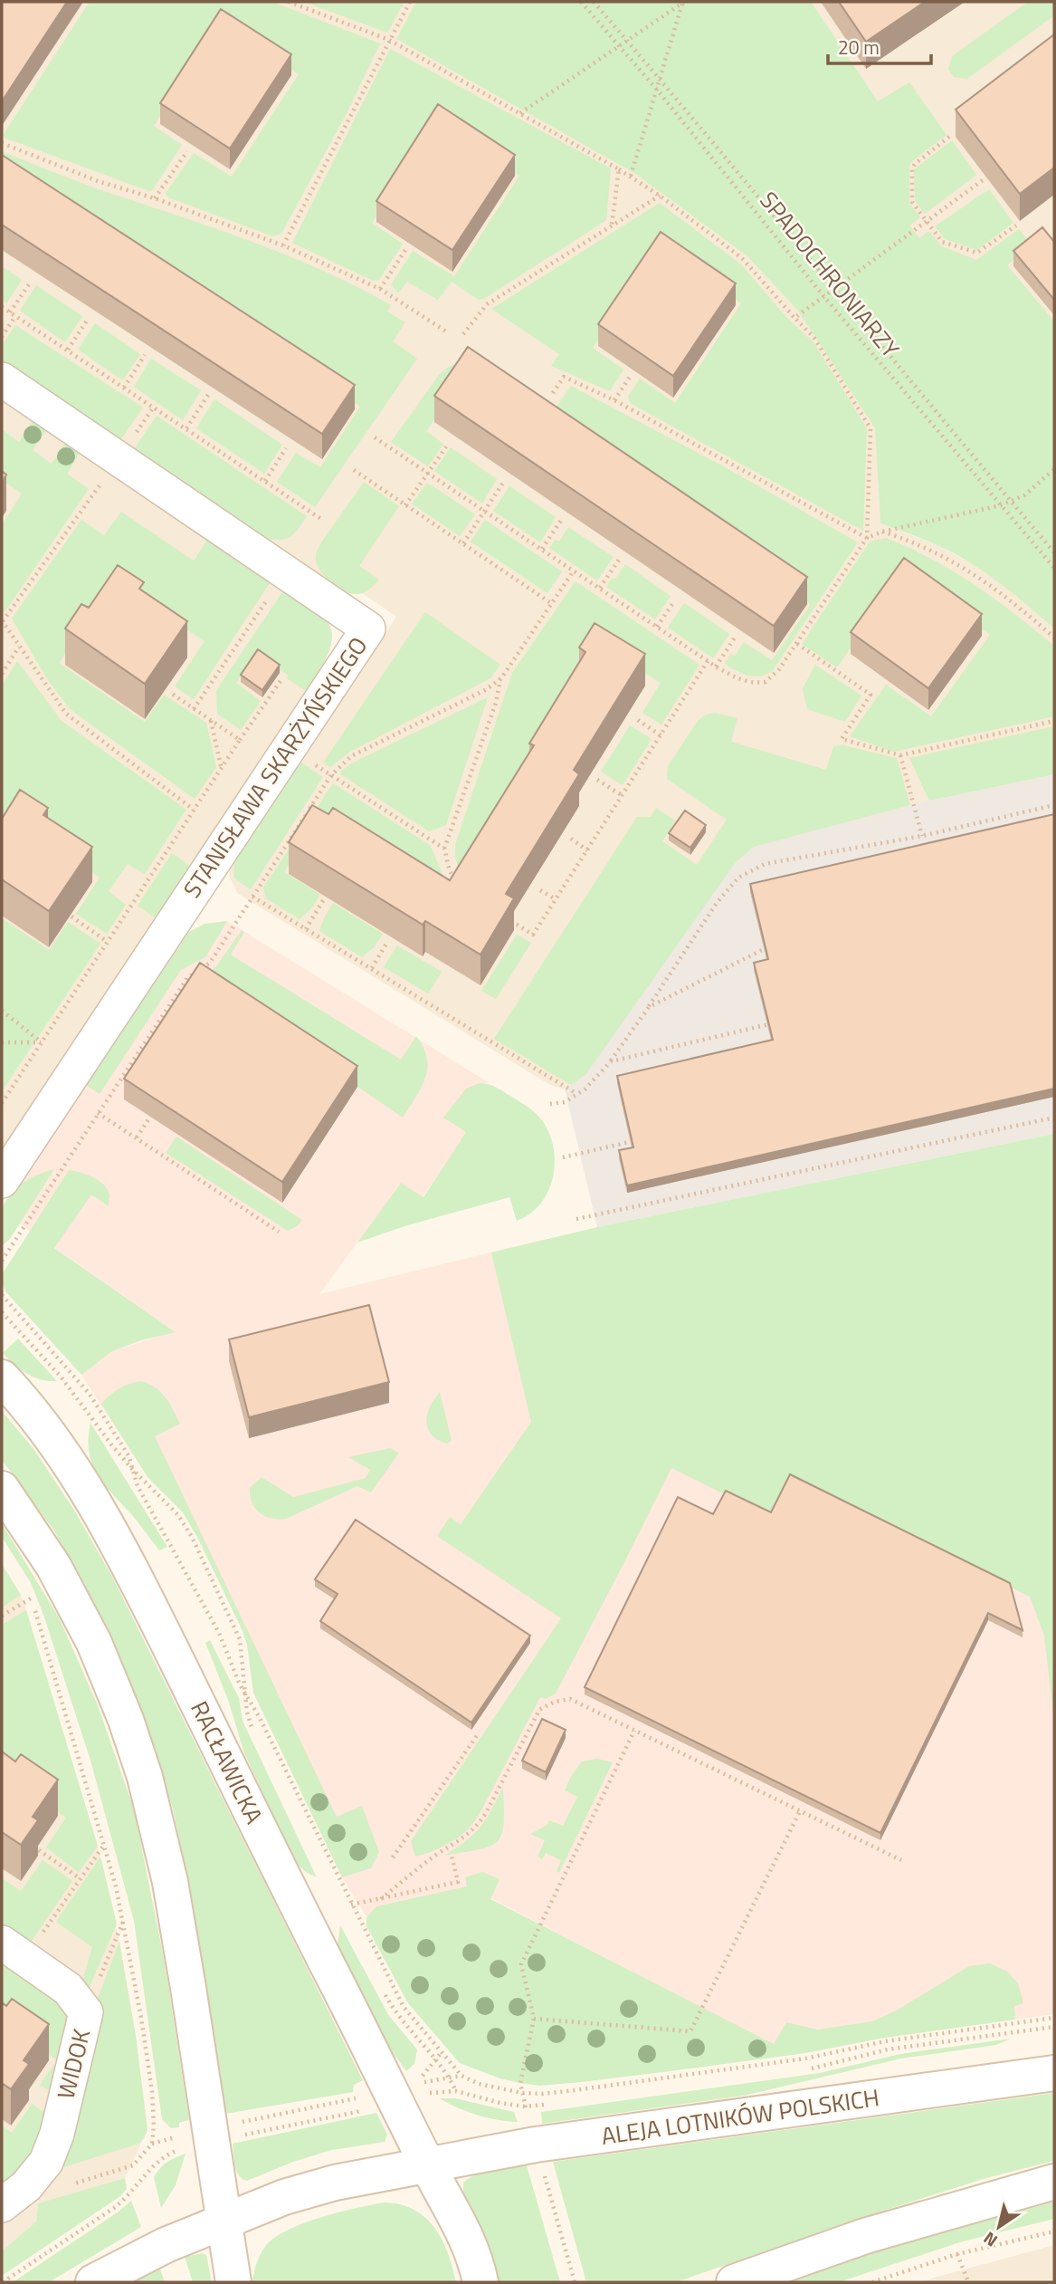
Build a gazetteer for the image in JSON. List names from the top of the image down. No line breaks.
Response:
{"streets":{"street":["STANISŁAWA SKARŻYŃSKIEGO","RACŁAWICKA","WIDOK","ALEJA LOTNIKÓW POLSKICH"],"path":["SPADOCHRONIARZY"]},"crossings":[["RACŁAWICKA","ALEJA LOTNIKÓW POLSKICH"]],"scale_bar":"20 m","north":"bottom left"}
